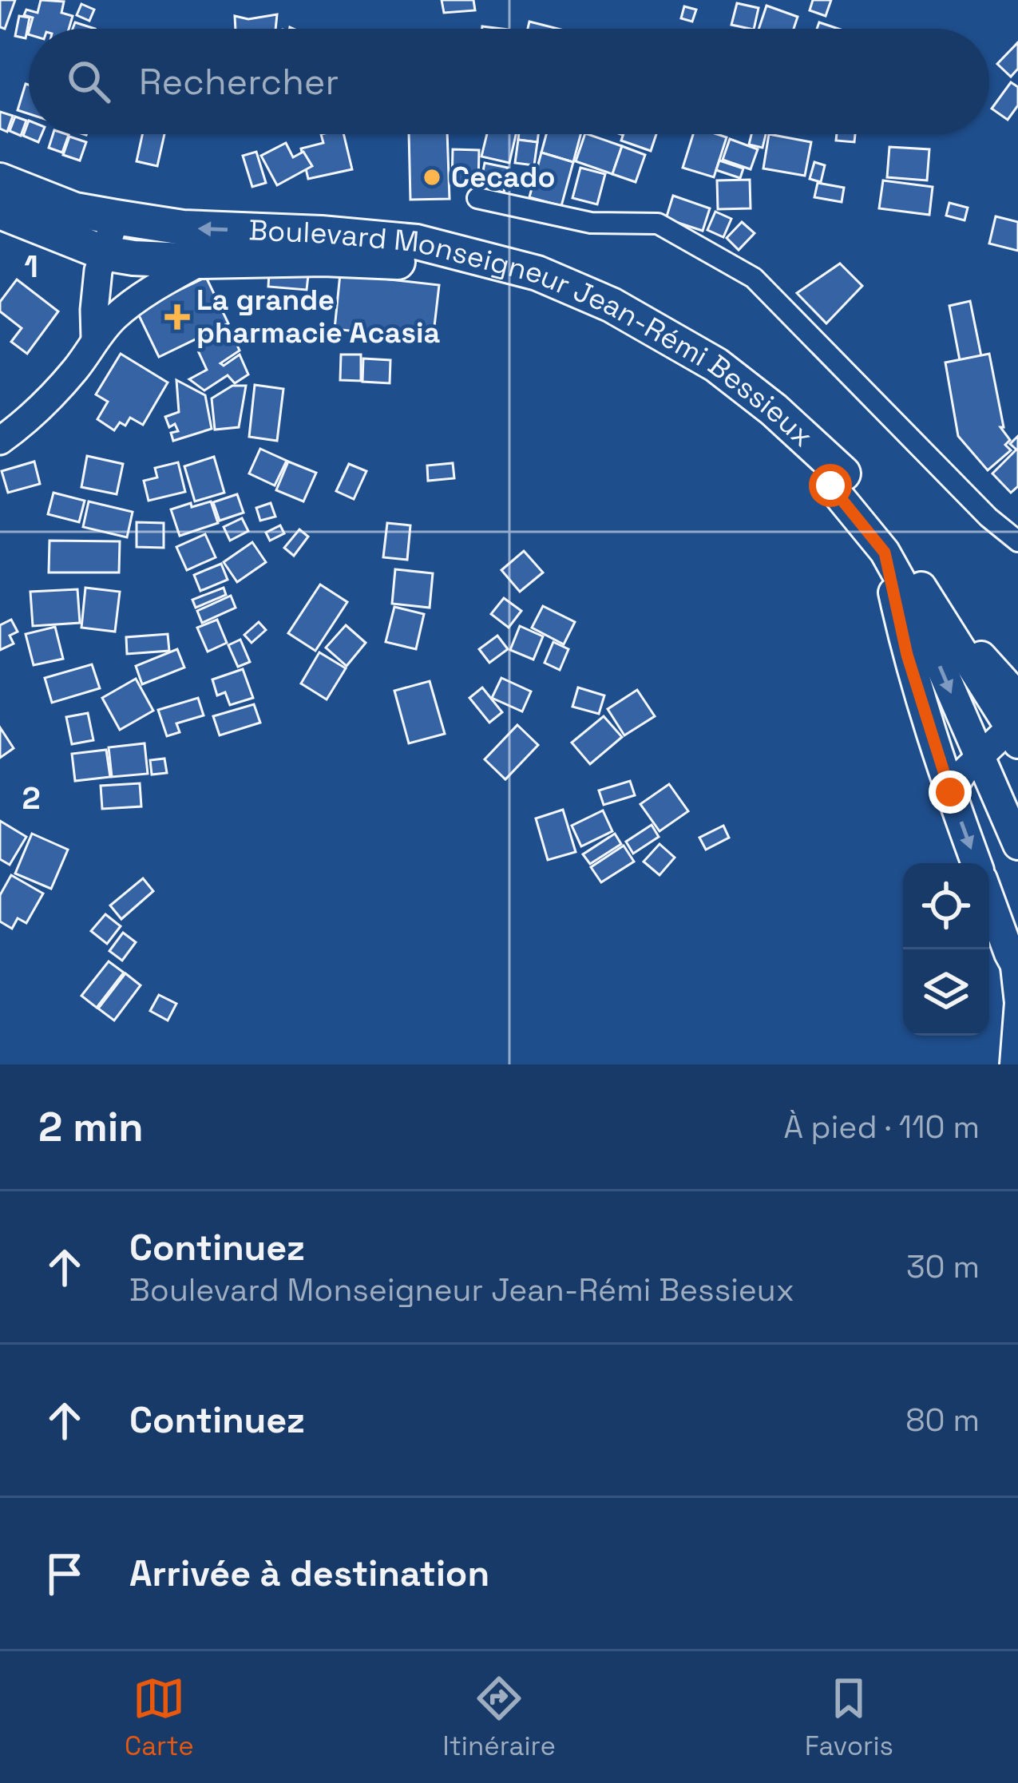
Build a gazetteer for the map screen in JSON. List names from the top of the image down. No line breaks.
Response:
{"streets":{"highway":["Boulevard Monseigneur Jean-Rémi Bessieux"]},"places":{"other":["Cecado"],"health":["La grande pharmacie Acasia"]},"page":{"search":"Rechercher","heading":["2 min","À pied · 110 m"],"list":[["Continuez","Boulevard Monseigneur Jean-Rémi Bessieux","30 m"],["Continuez","80 m"],"Arrivée à destination"],"nav":["Carte","Itinéraire","Favoris"]},"grid":{"rows":["1","2"]}}
